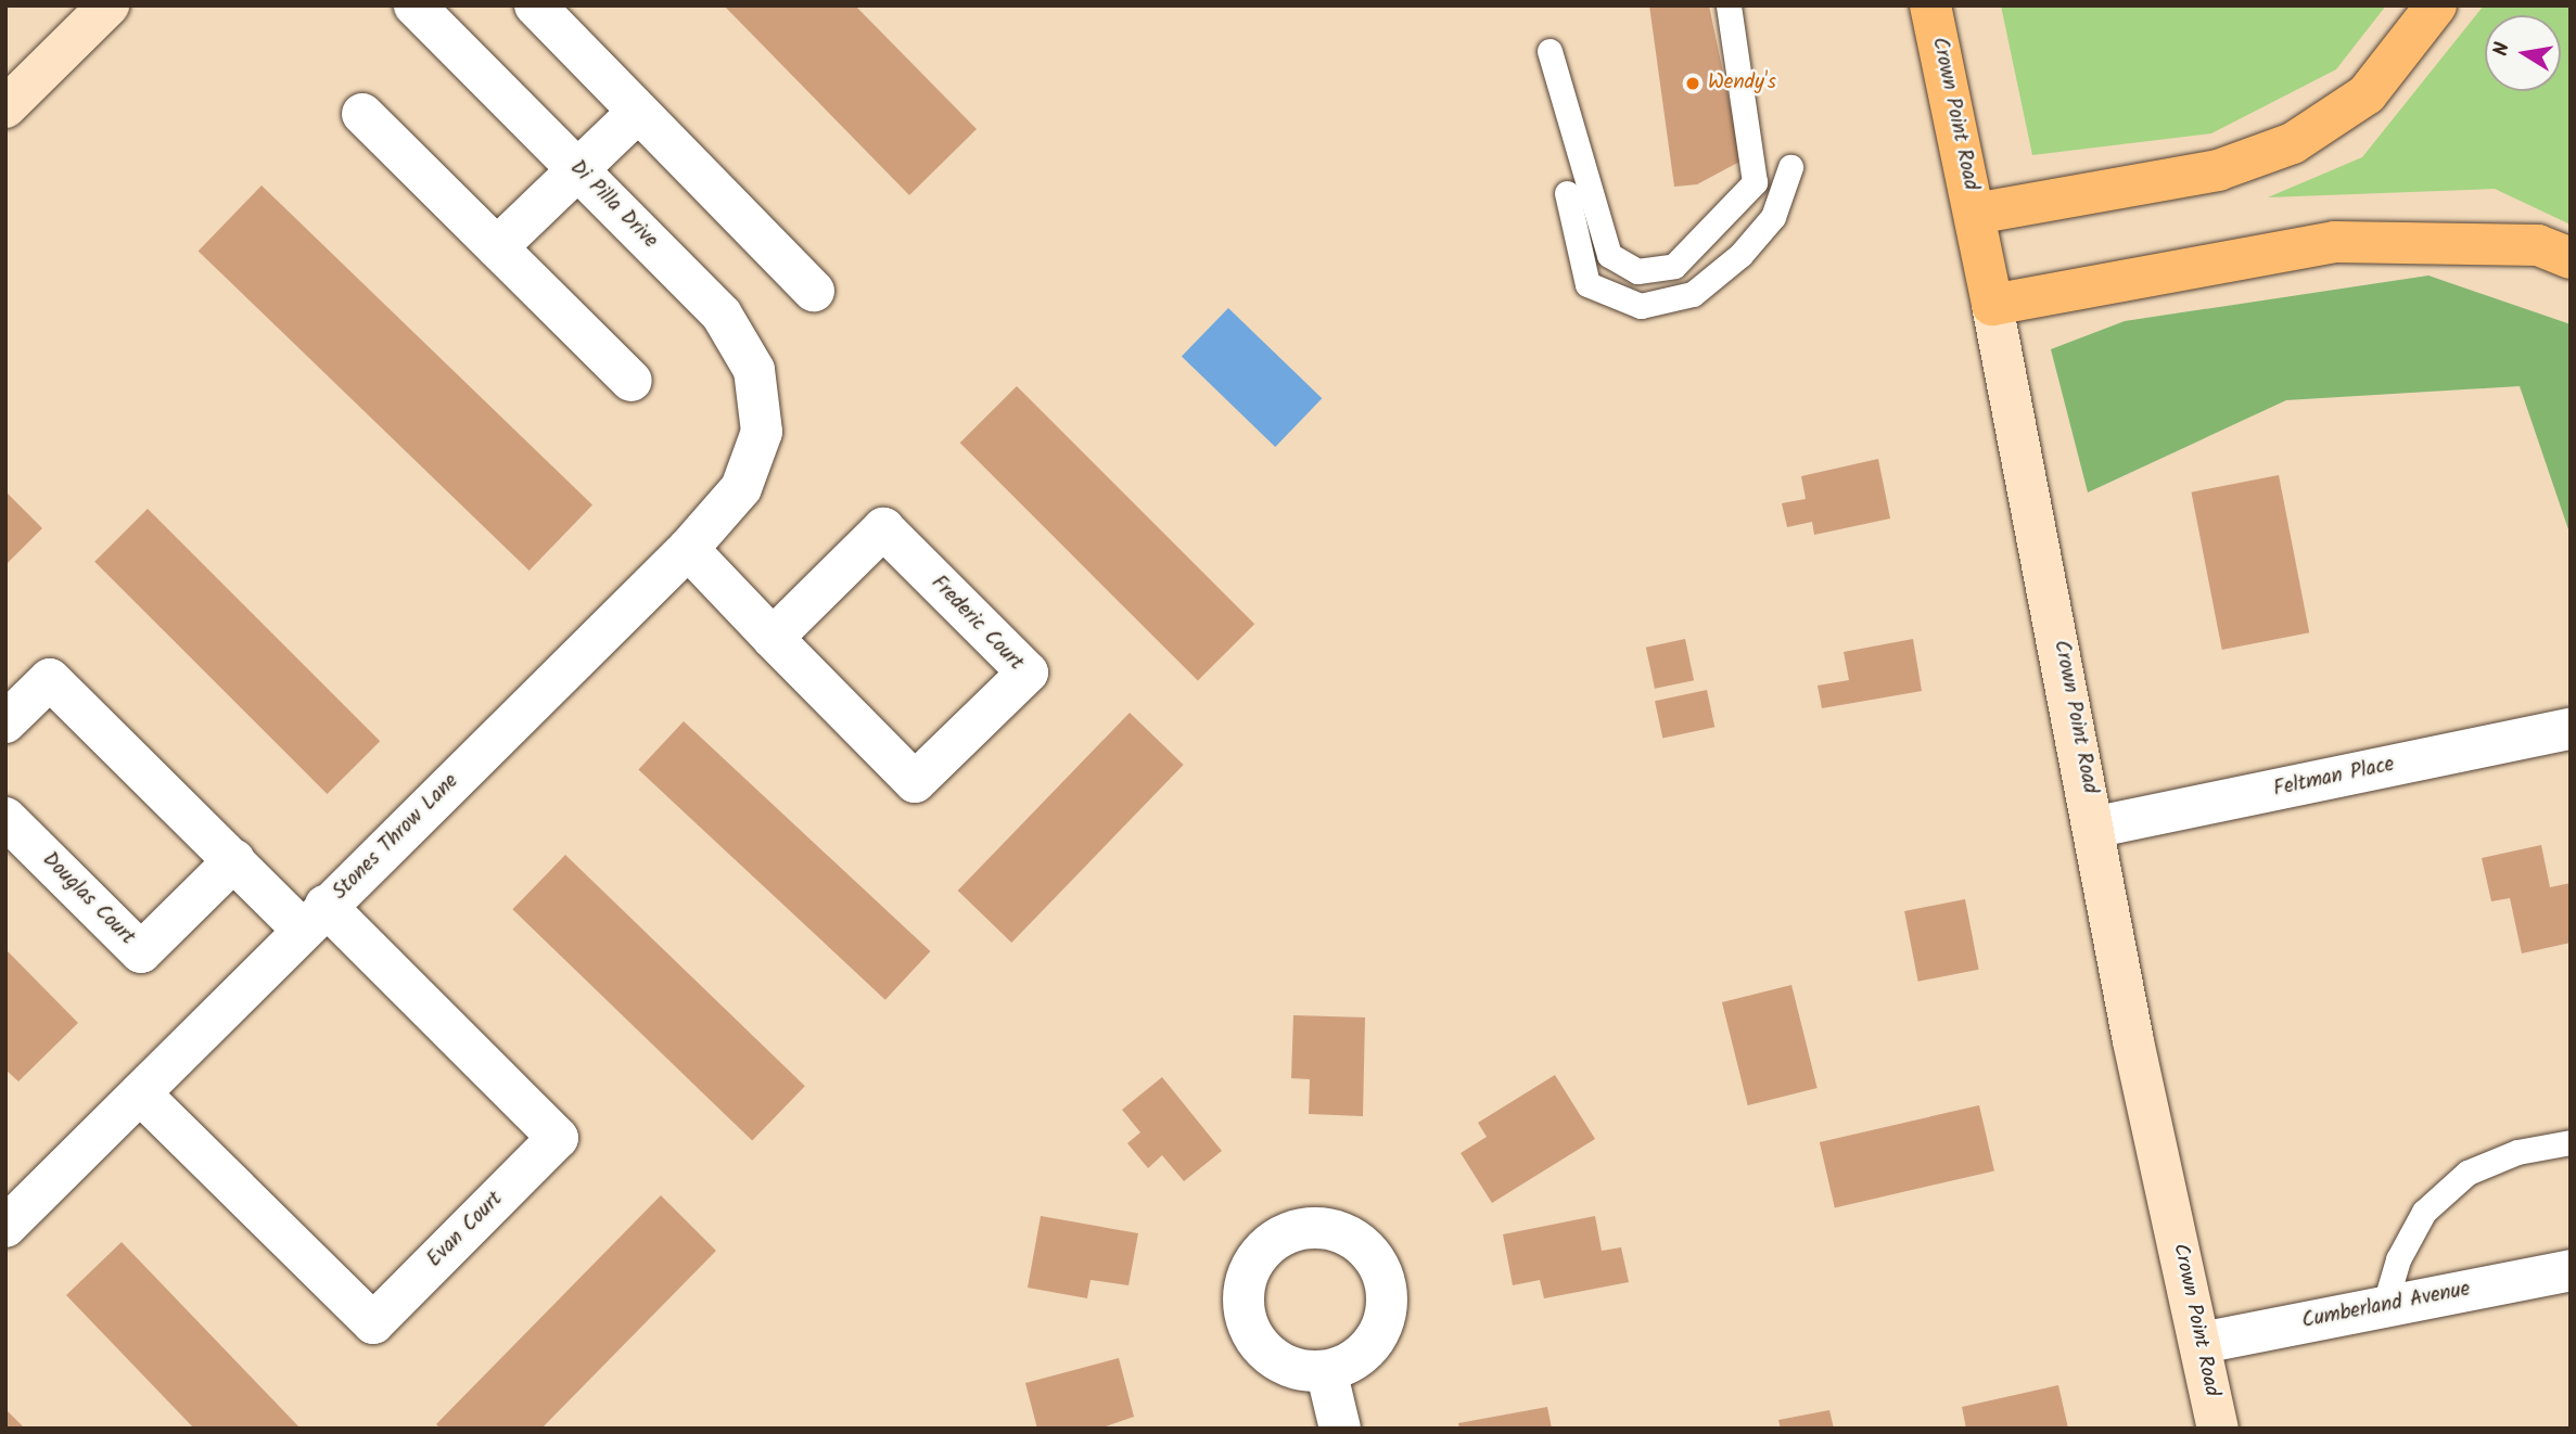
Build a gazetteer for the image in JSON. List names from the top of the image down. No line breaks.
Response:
{"streets":{"main road":["Crown Point Road"],"street":["Di Pilla Drive","Frederic Court","Feltman Place","Stones Throw Lane","Douglas Court","Evan Court","Cumberland Avenue"]},"crossings":[["Crown Point Road","Feltman Place"],["Crown Point Road","Cumberland Avenue"],["Di Pilla Drive","Stones Throw Lane"],["Frederic Court","Stones Throw Lane"],["Stones Throw Lane","Evan Court"]],"places":["Wendy's"],"north":"left"}
